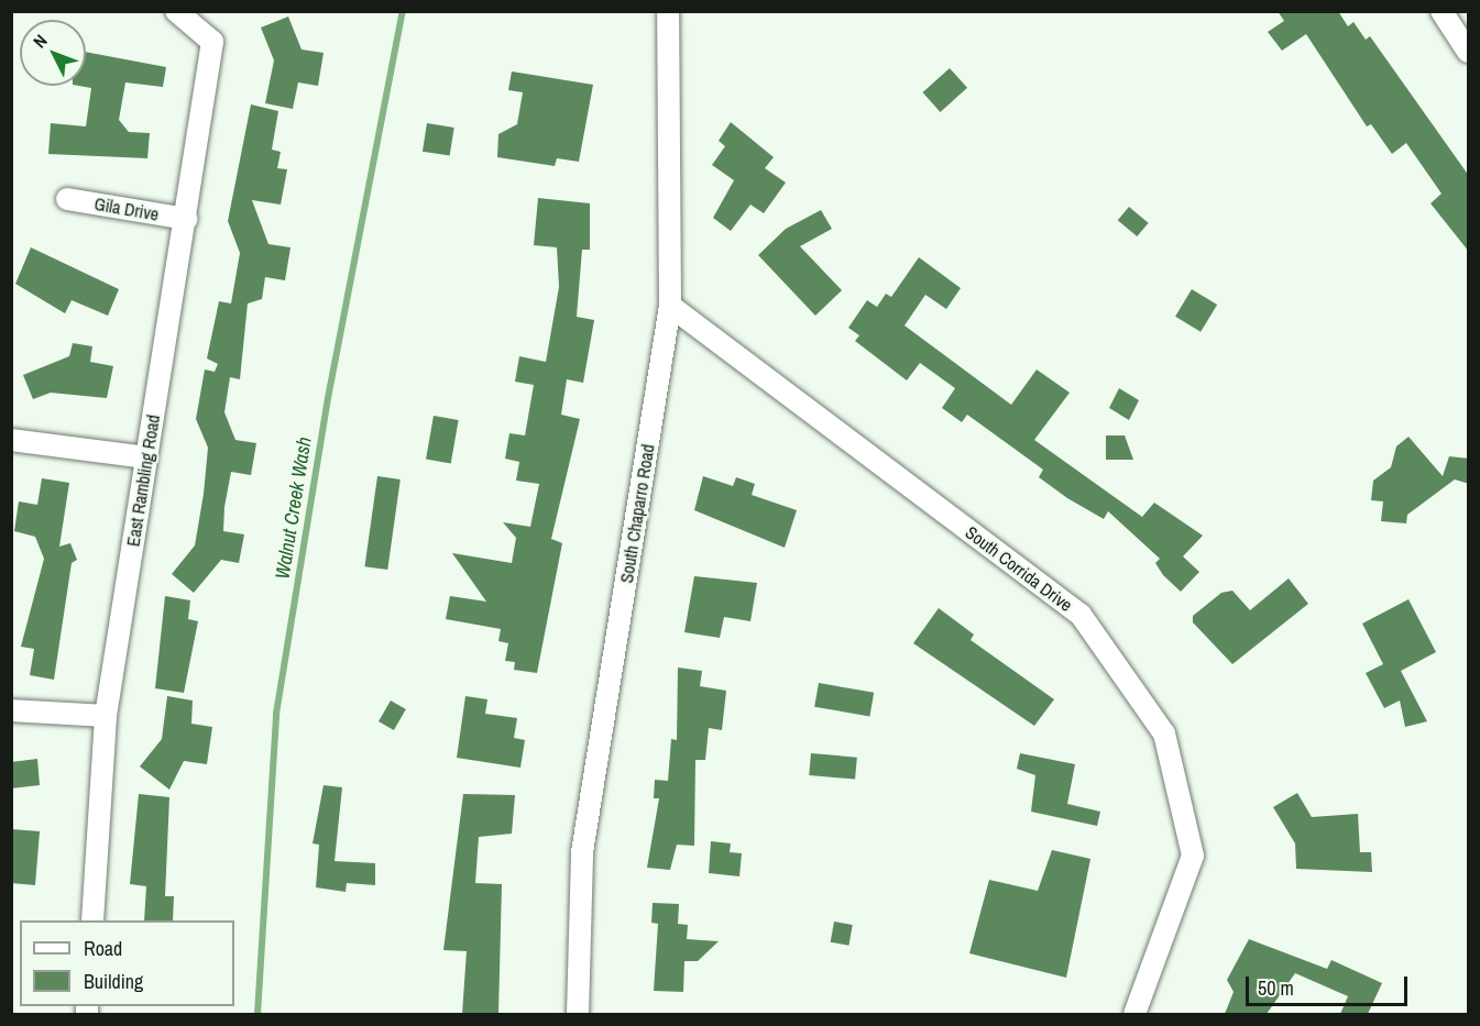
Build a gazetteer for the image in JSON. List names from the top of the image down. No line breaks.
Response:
{"streets":{"street":["Gila Drive","East Rambling Road","South Chaparro Road","South Corrida Drive"]},"crossings":[["Gila Drive","East Rambling Road"],["South Chaparro Road","South Corrida Drive"]],"water":["Walnut Creek Wash"],"legend":["Road","Building"],"scale_bar":"50 m","north":"top left"}
